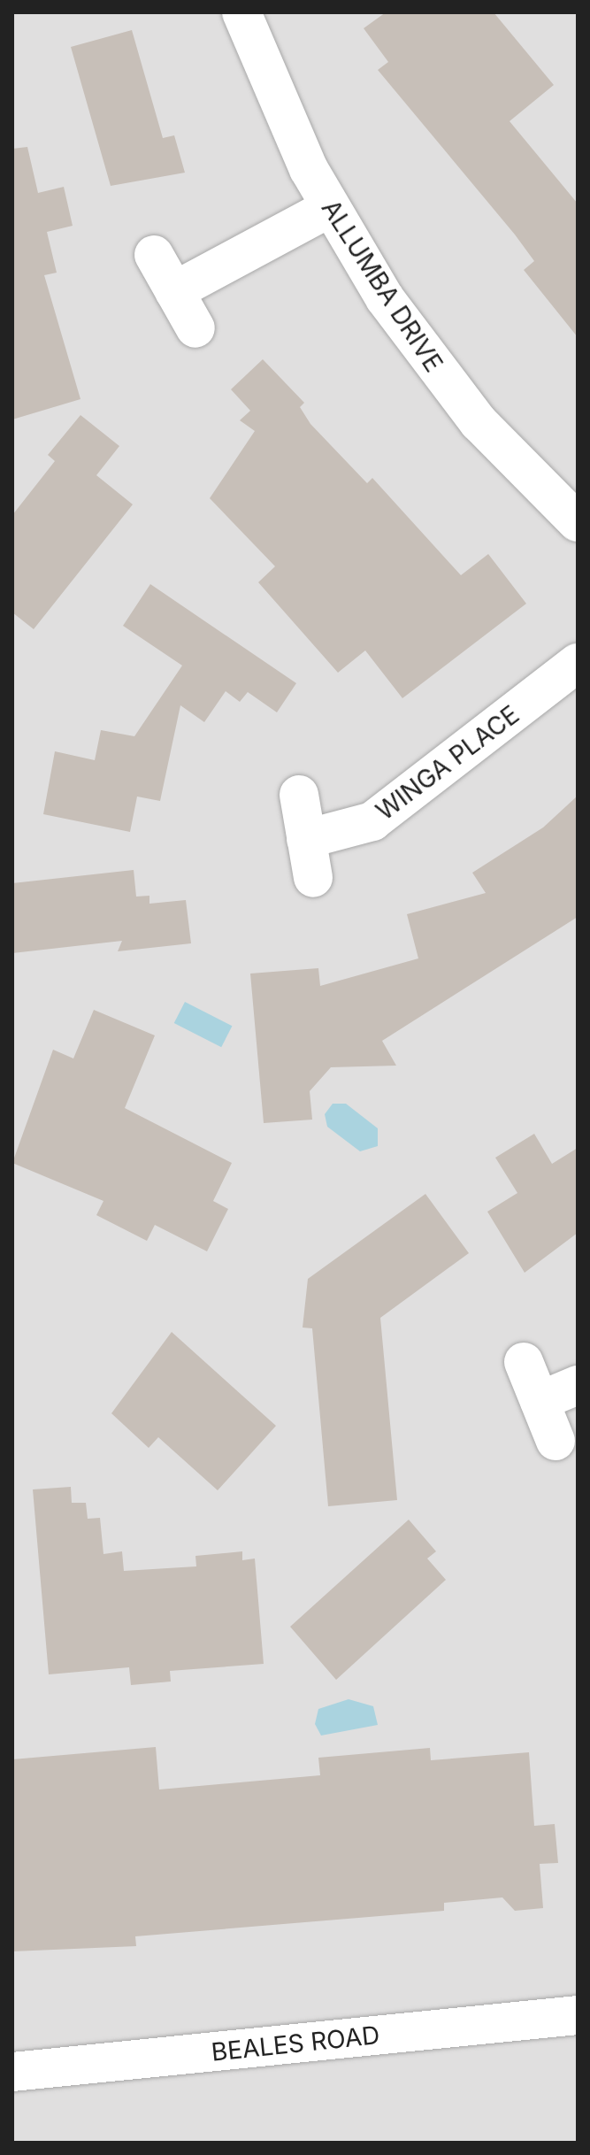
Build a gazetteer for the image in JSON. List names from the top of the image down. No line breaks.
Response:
{"streets":{"street":["ALLUMBA DRIVE","WINGA PLACE","BEALES ROAD"]}}
